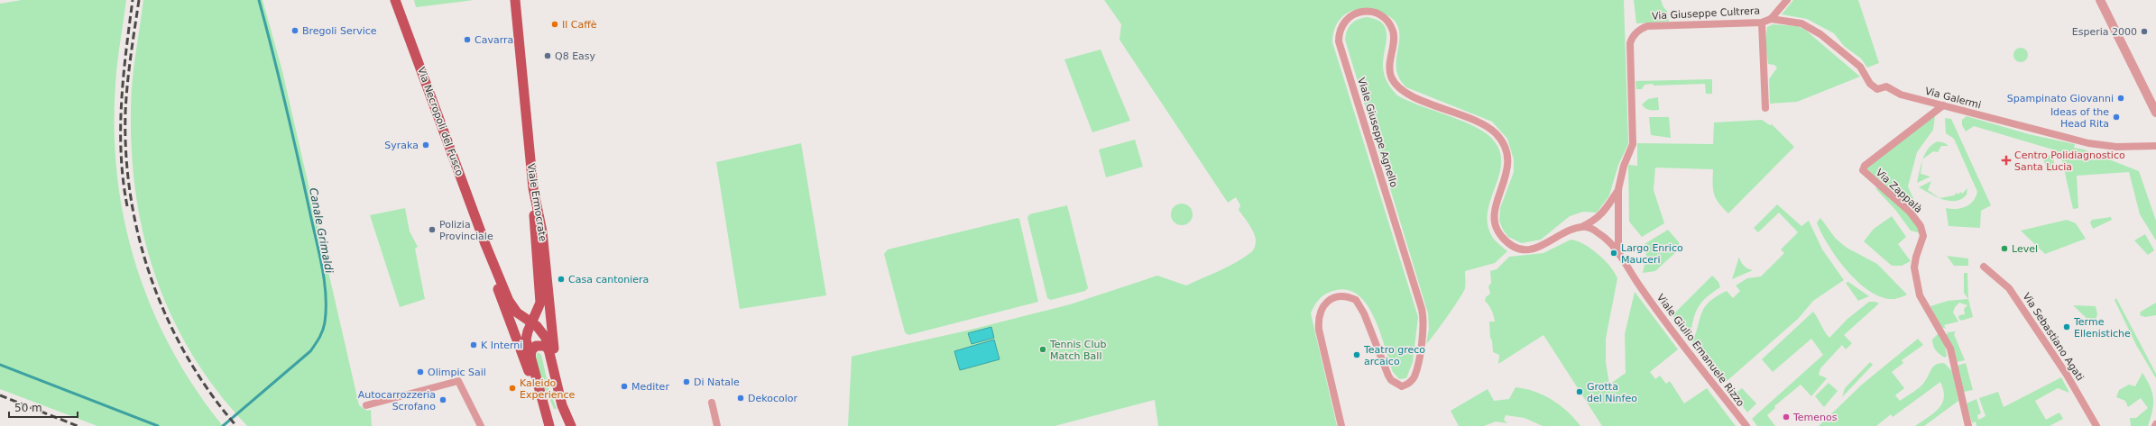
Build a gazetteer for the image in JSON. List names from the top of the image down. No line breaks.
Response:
{"streets":{"main road":["Via Necropoli del Fusco","Viale Ermocrate"],"street":["Via Giuseppe Cultrera","Via Galermi","Viale Giuseppe Agnello","Via Zappalà","Via Sebastiano Agati","Viale Giulio Emanuele Rizzo"]},"crossings":[["Via Giuseppe Cultrera","Via Galermi"],["Via Giuseppe Cultrera","Viale Giulio Emanuele Rizzo"],["Via Galermi","Via Zappalà"],["Viale Giuseppe Agnello","Viale Giulio Emanuele Rizzo"]],"water":["Canale Grimaldi"],"places":{"other":["Il Caffè","Bregoli Service","Esperia 2000","Cavarra","Q8 Easy","Spampinato Giovanni","Ideas of the Head Rita","Syraka","Polizia Provinciale","Level","Largo Enrico Mauceri","Casa cantoniera","Terme Ellenistiche","K Interni","Tennis Club Match Ball","Teatro greco arcaico","Olimpic Sail","Di Natale","Mediter","Kaleido Experience","Grotta del Ninfeo","Dekocolor","Autocarrozzeria Scrofano","Temenos"],"health":["Centro Polidiagnostico Santa Lucia"]},"scale_bar":"50 m"}
